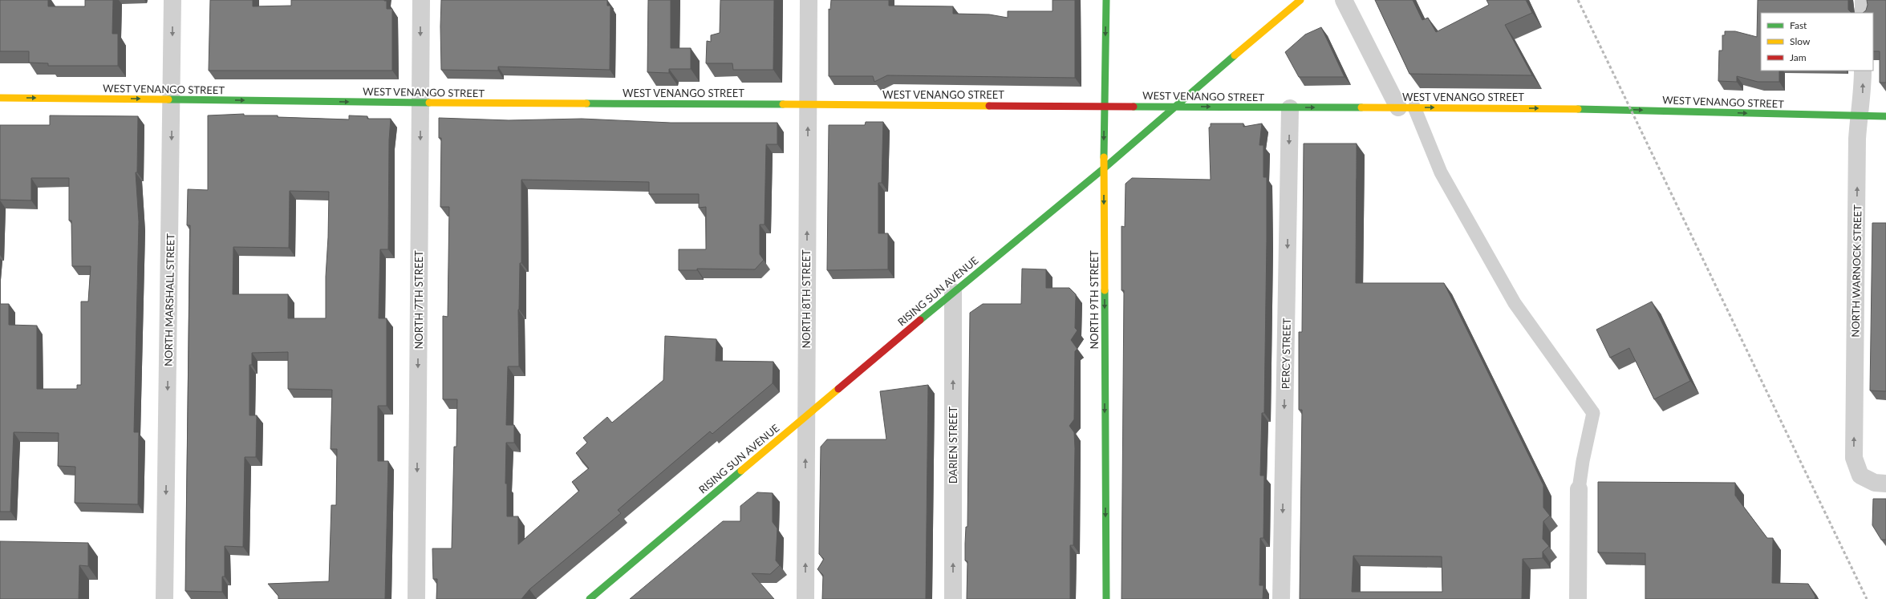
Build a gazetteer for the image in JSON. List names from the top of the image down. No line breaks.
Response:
{"streets":{"street":["WEST VENANGO STREET","NORTH WARNOCK STREET","RISING SUN AVENUE","NORTH 8TH STREET","NORTH MARSHALL STREET","NORTH 7TH STREET","NORTH 9TH STREET","PERCY STREET","DARIEN STREET"]},"crossings":[["WEST VENANGO STREET","NORTH WARNOCK STREET"],["WEST VENANGO STREET","RISING SUN AVENUE"],["WEST VENANGO STREET","NORTH 8TH STREET"],["WEST VENANGO STREET","NORTH MARSHALL STREET"],["WEST VENANGO STREET","NORTH 7TH STREET"],["WEST VENANGO STREET","NORTH 9TH STREET"],["WEST VENANGO STREET","PERCY STREET"],["RISING SUN AVENUE","NORTH 8TH STREET"],["RISING SUN AVENUE","NORTH 9TH STREET"],["RISING SUN AVENUE","DARIEN STREET"]],"one_way":["WEST VENANGO STREET","NORTH WARNOCK STREET","NORTH 8TH STREET","NORTH MARSHALL STREET","NORTH 7TH STREET","NORTH 9TH STREET","PERCY STREET","DARIEN STREET"],"legend":["Fast","Slow","Jam"]}
